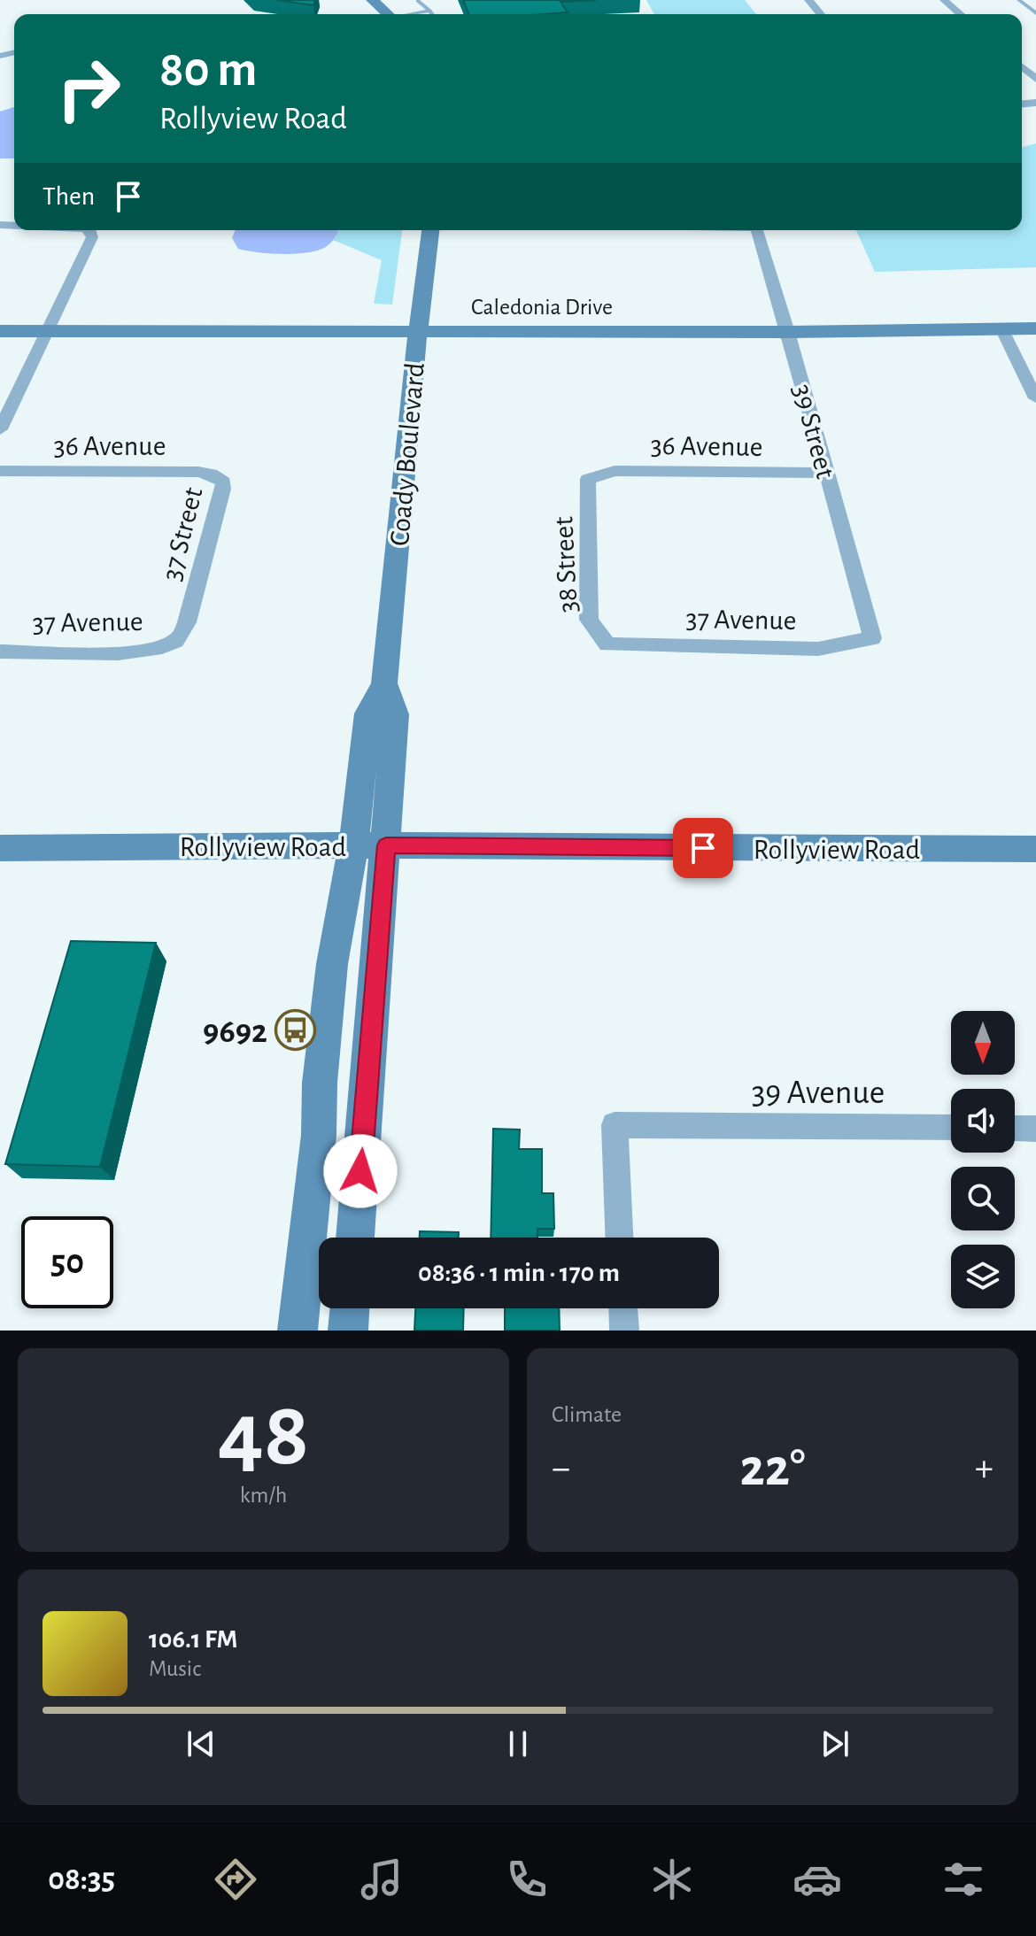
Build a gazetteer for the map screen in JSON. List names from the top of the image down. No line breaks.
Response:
{"streets":{"main road":["Caledonia Drive","Coady Boulevard","Rollyview Road"],"street":["39 Street","36 Avenue","37 Street","38 Street","37 Avenue","39 Avenue"]},"crossings":[["Caledonia Drive","39 Street"],["Caledonia Drive","Coady Boulevard"],["39 Street","36 Avenue"],["39 Street","37 Avenue"],["36 Avenue","37 Street"],["36 Avenue","38 Street"],["Coady Boulevard","Rollyview Road"],["37 Street","37 Avenue"],["38 Street","37 Avenue"]],"places":{"bus stop":["9692"]},"north":"bottom","page":{"turn":["80 m","Rollyview Road"],"then":"Then","limit":"50","trip":"08:36 · 1 min · 170 m","tile":[["48","km/h"],"Climate"],"heat":["−","22°","+"],"song":["106.1 FM","Music"],"tabs":"08:35"}}
